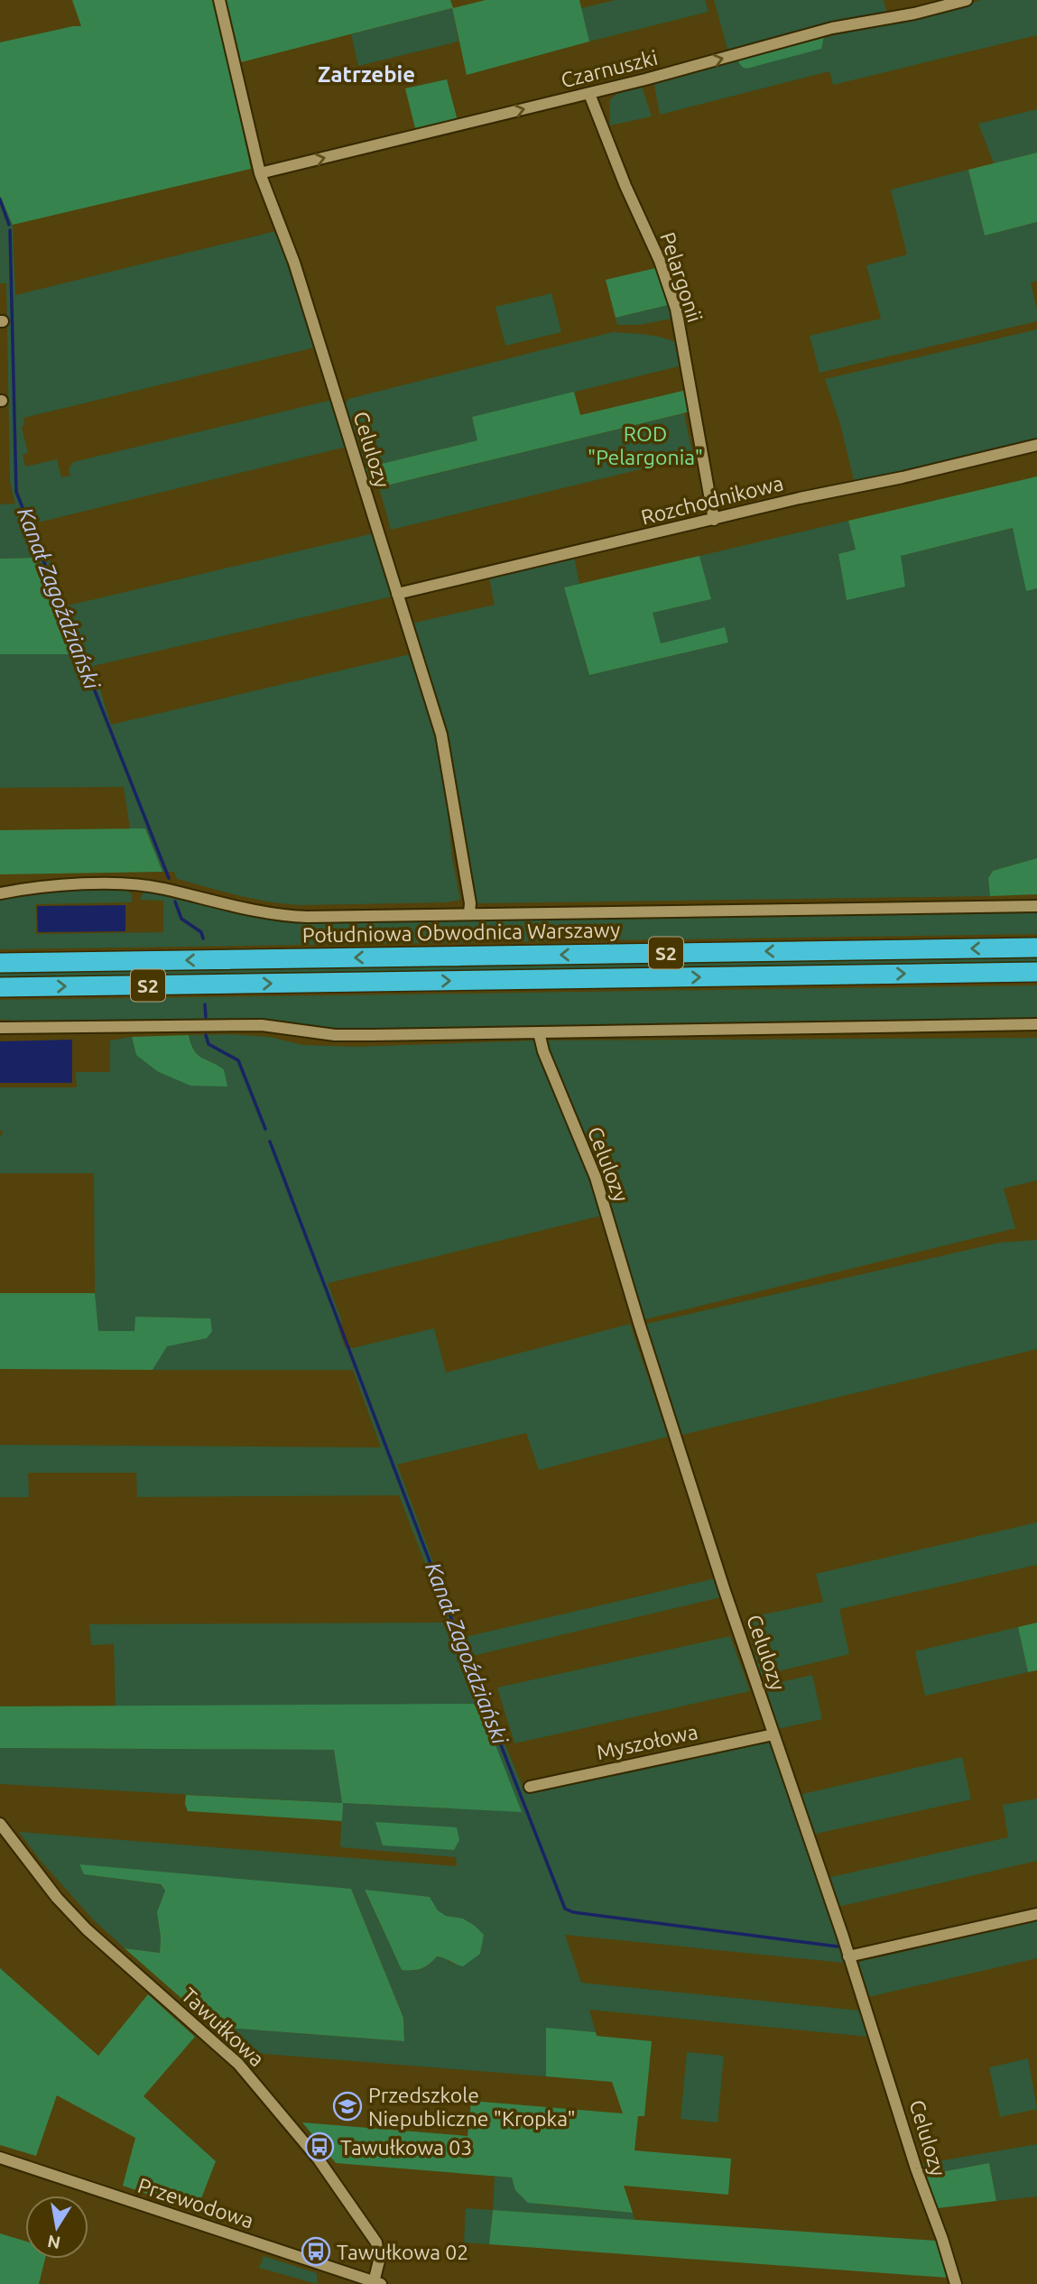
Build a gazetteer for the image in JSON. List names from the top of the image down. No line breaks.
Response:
{"streets":{"highway":["Południowa Obwodnica Warszawy","S2"],"street":["Czarnuszki","Pelargonii","Celulozy","Rozchodnikowa","Myszołowa","Tawułkowa","Przewodowa"]},"crossings":[["Czarnuszki","Pelargonii"],["Czarnuszki","Celulozy"],["Pelargonii","Rozchodnikowa"],["Celulozy","Rozchodnikowa"],["Celulozy","Myszołowa"],["Tawułkowa","Przewodowa"]],"one_way":["Czarnuszki"],"districts":["Zatrzebie"],"water":["Kanał Zagoździański"],"parks":["ROD \"Pelargonia\""],"places":{"school or university":["Przedszkole Niepubliczne \"Kropka\""],"bus stop":["Tawułkowa 03","Tawułkowa 02"]},"north":"bottom"}
